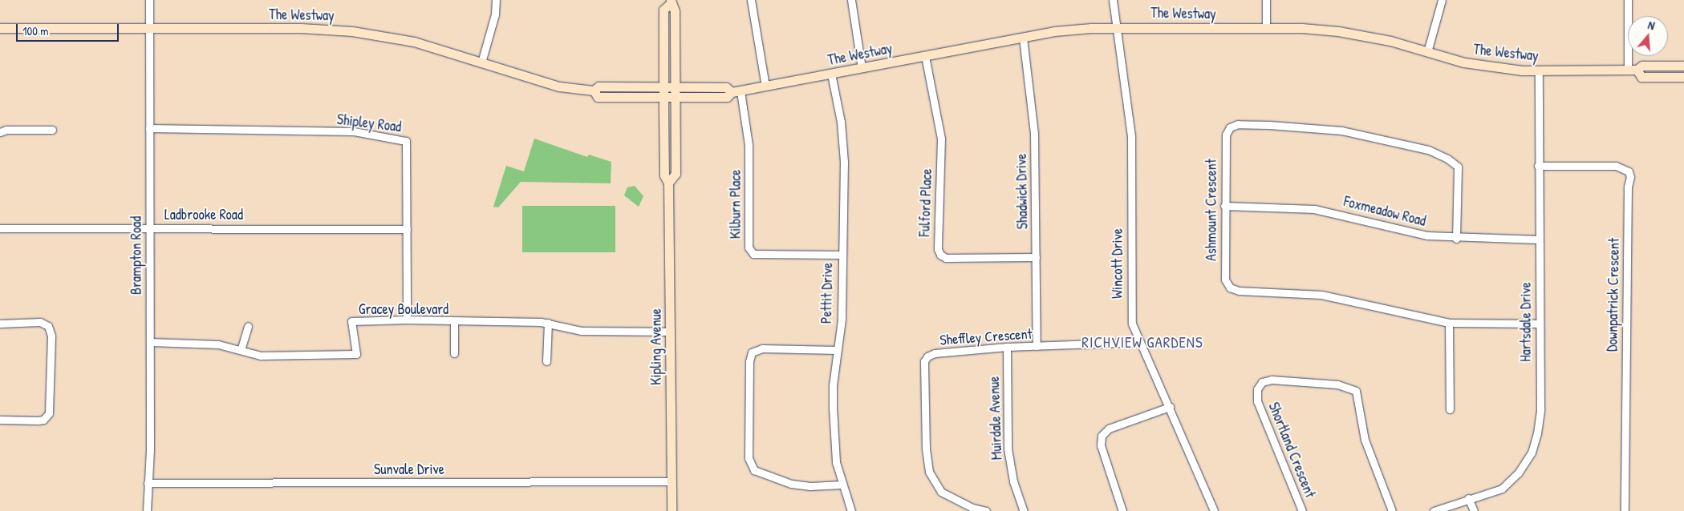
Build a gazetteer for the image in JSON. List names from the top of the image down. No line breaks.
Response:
{"streets":{"main road":["The Westway","Kipling Avenue"],"street":["Shipley Road","Shadwick Drive","Fulford Place","Kilburn Place","Ashmount Crescent","Foxmeadow Road","Ladbrooke Road","Brampton Road","Wincott Drive","Pettit Drive","Downpatrick Crescent","Gracey Boulevard","Hartsdale Drive","Sheffley Crescent","Muirdale Avenue","Shortland Crescent","Sunvale Drive"]},"crossings":[["The Westway","Shadwick Drive"],["The Westway","Fulford Place"],["The Westway","Kilburn Place"],["The Westway","Brampton Road"],["The Westway","Wincott Drive"],["The Westway","Pettit Drive"],["The Westway","Hartsdale Drive"],["The Westway","Kipling Avenue"],["Shipley Road","Ladbrooke Road"],["Shipley Road","Brampton Road"],["Shipley Road","Gracey Boulevard"],["Shadwick Drive","Fulford Place"],["Shadwick Drive","Sheffley Crescent"],["Kilburn Place","Pettit Drive"],["Ashmount Crescent","Foxmeadow Road"],["Ashmount Crescent","Hartsdale Drive"],["Foxmeadow Road","Hartsdale Drive"],["Ladbrooke Road","Brampton Road"],["Brampton Road","Gracey Boulevard"],["Brampton Road","Sunvale Drive"],["Wincott Drive","Sheffley Crescent"],["Downpatrick Crescent","Hartsdale Drive"],["Gracey Boulevard","Kipling Avenue"],["Sheffley Crescent","Muirdale Avenue"],["Kipling Avenue","Sunvale Drive"]],"districts":["RICHVIEW GARDENS"],"scale_bar":"100 m","north":"top"}
